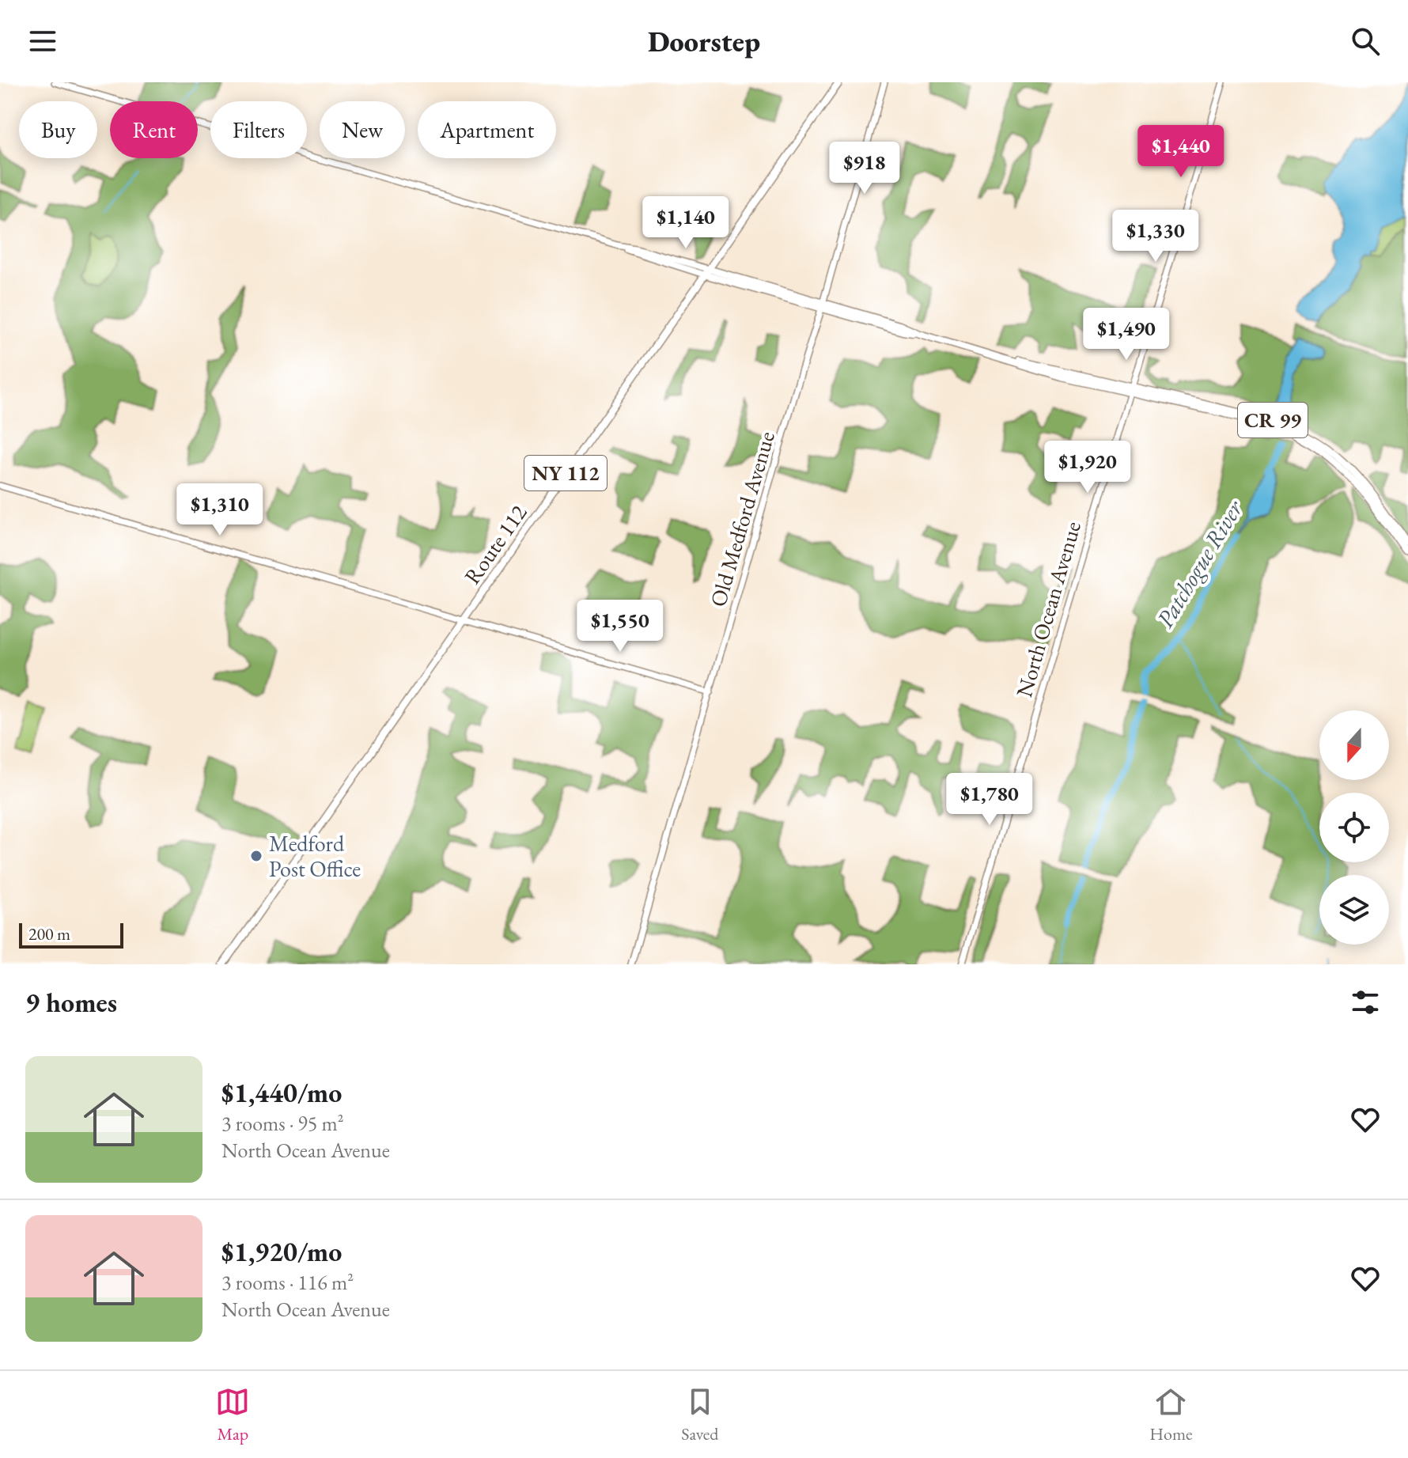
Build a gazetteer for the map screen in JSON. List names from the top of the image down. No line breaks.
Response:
{"streets":{"main road":["CR 99","NY 112","Route 112"],"street":["Old Medford Avenue","North Ocean Avenue"]},"crossings":[["CR 99","Old Medford Avenue"],["CR 99","Route 112"],["CR 99","North Ocean Avenue"]],"water":["Patchogue River"],"places":["Medford Post Office"],"scale_bar":"200 m","north":"bottom","page":{"header":"Doorstep","chip":["Buy","Rent","Filters","New","Apartment"],"price":["$1,440","$918","$1,140","$1,330","$1,490","$1,920","$1,310","$1,550","$1,780"],"scale":"200 m","heading":"9 homes","list":[{"name":"$1,440/mo","note":"3 rooms · 95 m² · North Ocean Avenue"},{"name":"$1,920/mo","note":"3 rooms · 116 m² · North Ocean Avenue"}],"tabs":["Map","Saved","Home"]}}
